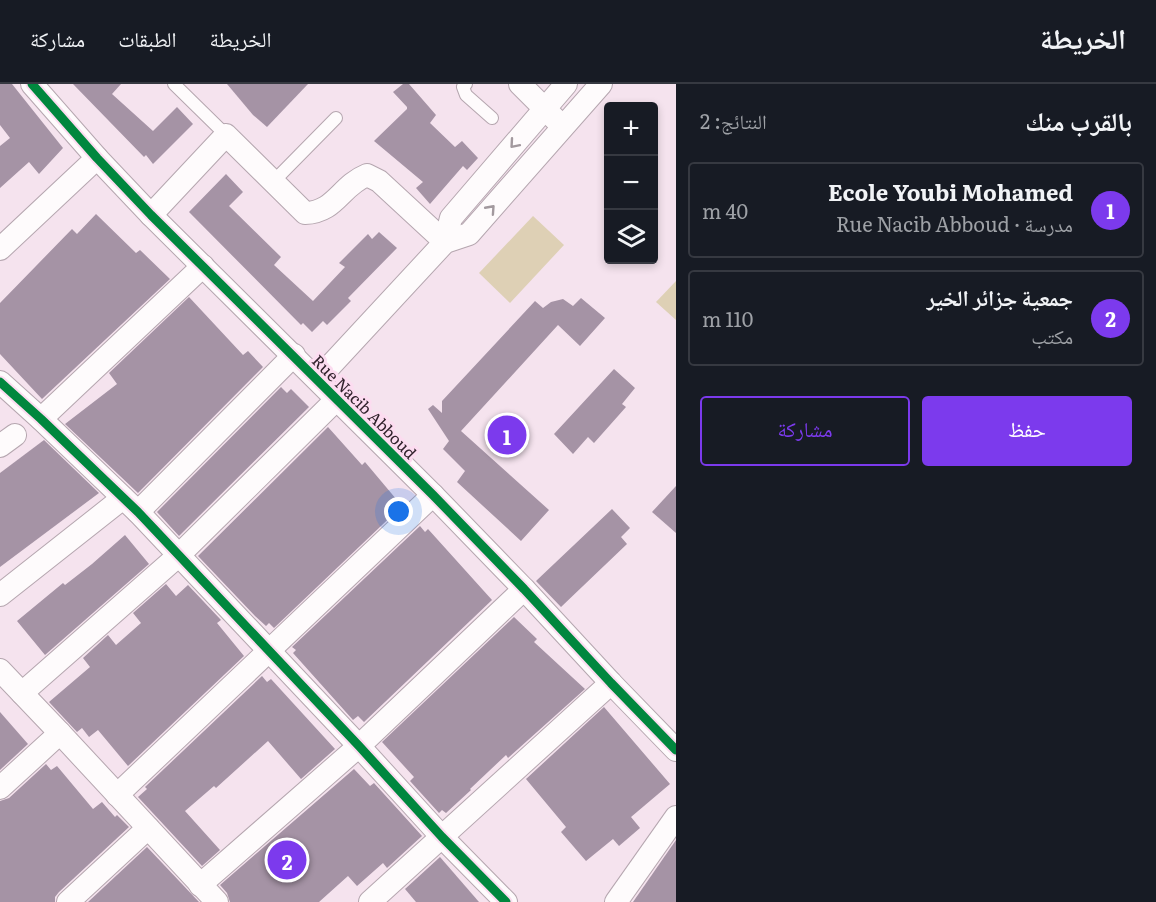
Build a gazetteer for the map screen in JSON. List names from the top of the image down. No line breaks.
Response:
{"streets":{"street":["Rue Nacib Abboud"]},"page":{"header":"الخريطة","nav":["الخريطة","الطبقات","مشاركة"],"heading":["بالقرب منك","النتائج: 2"],"map_buttons":["+","−"],"list":[{"mark":"1","name":"Ecole Youbi Mohamed","note":"مدرسة · Rue Nacib Abboud","value":"40 m"},{"mark":"2","name":"جمعية جزائر الخير","note":"مكتب","value":"110 m"}],"buttons":["حفظ","مشاركة"],"pins":["1","2"]}}
